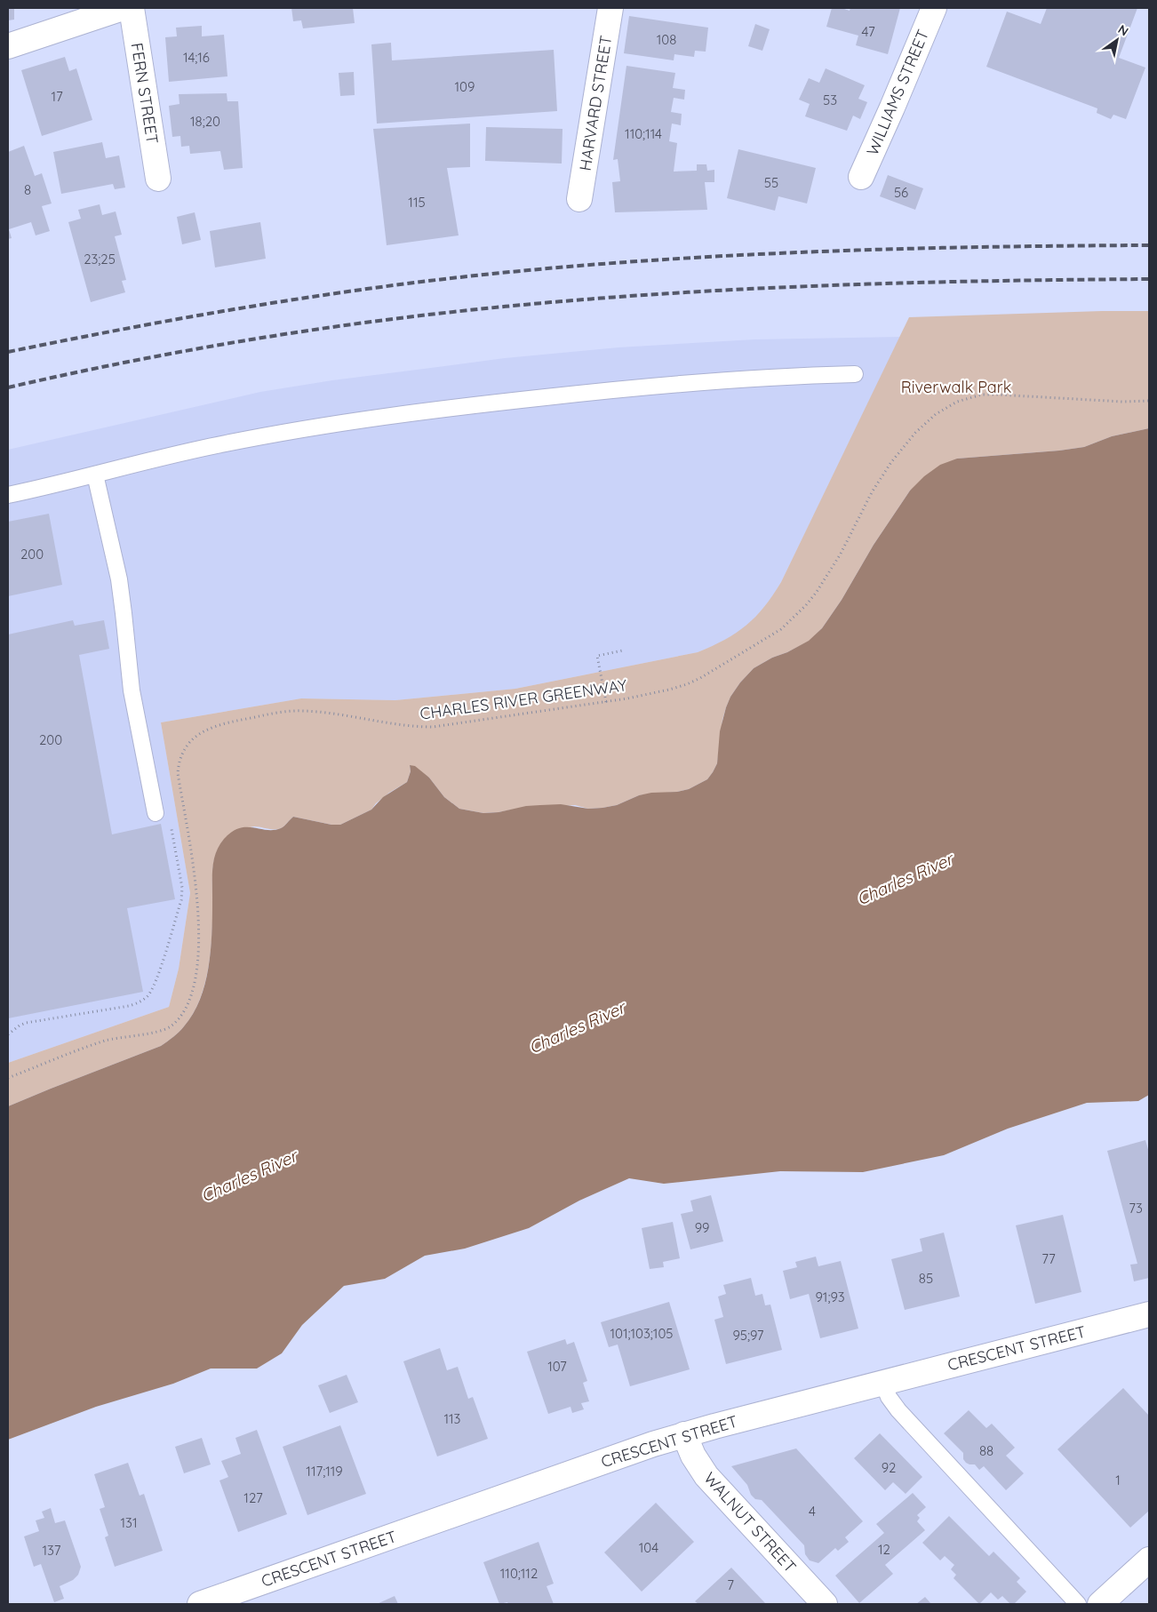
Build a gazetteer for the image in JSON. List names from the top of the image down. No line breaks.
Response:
{"streets":{"street":["WILLIAMS STREET","FERN STREET","HARVARD STREET","CRESCENT STREET","WALNUT STREET"],"path":["CHARLES RIVER GREENWAY"]},"crossings":[["CRESCENT STREET","WALNUT STREET"]],"water":["Charles River"],"parks":["Riverwalk Park"],"house_numbers":["47","108","14;16","109","17","53","18;20","110;114","55","8","56","115","23;25","200","200","73","99","77","85","91;93","101;103;105","95;97","107","113","88","92","117;119","1","127","4","131","104","12","137","110;112","7"],"north":"top right"}
